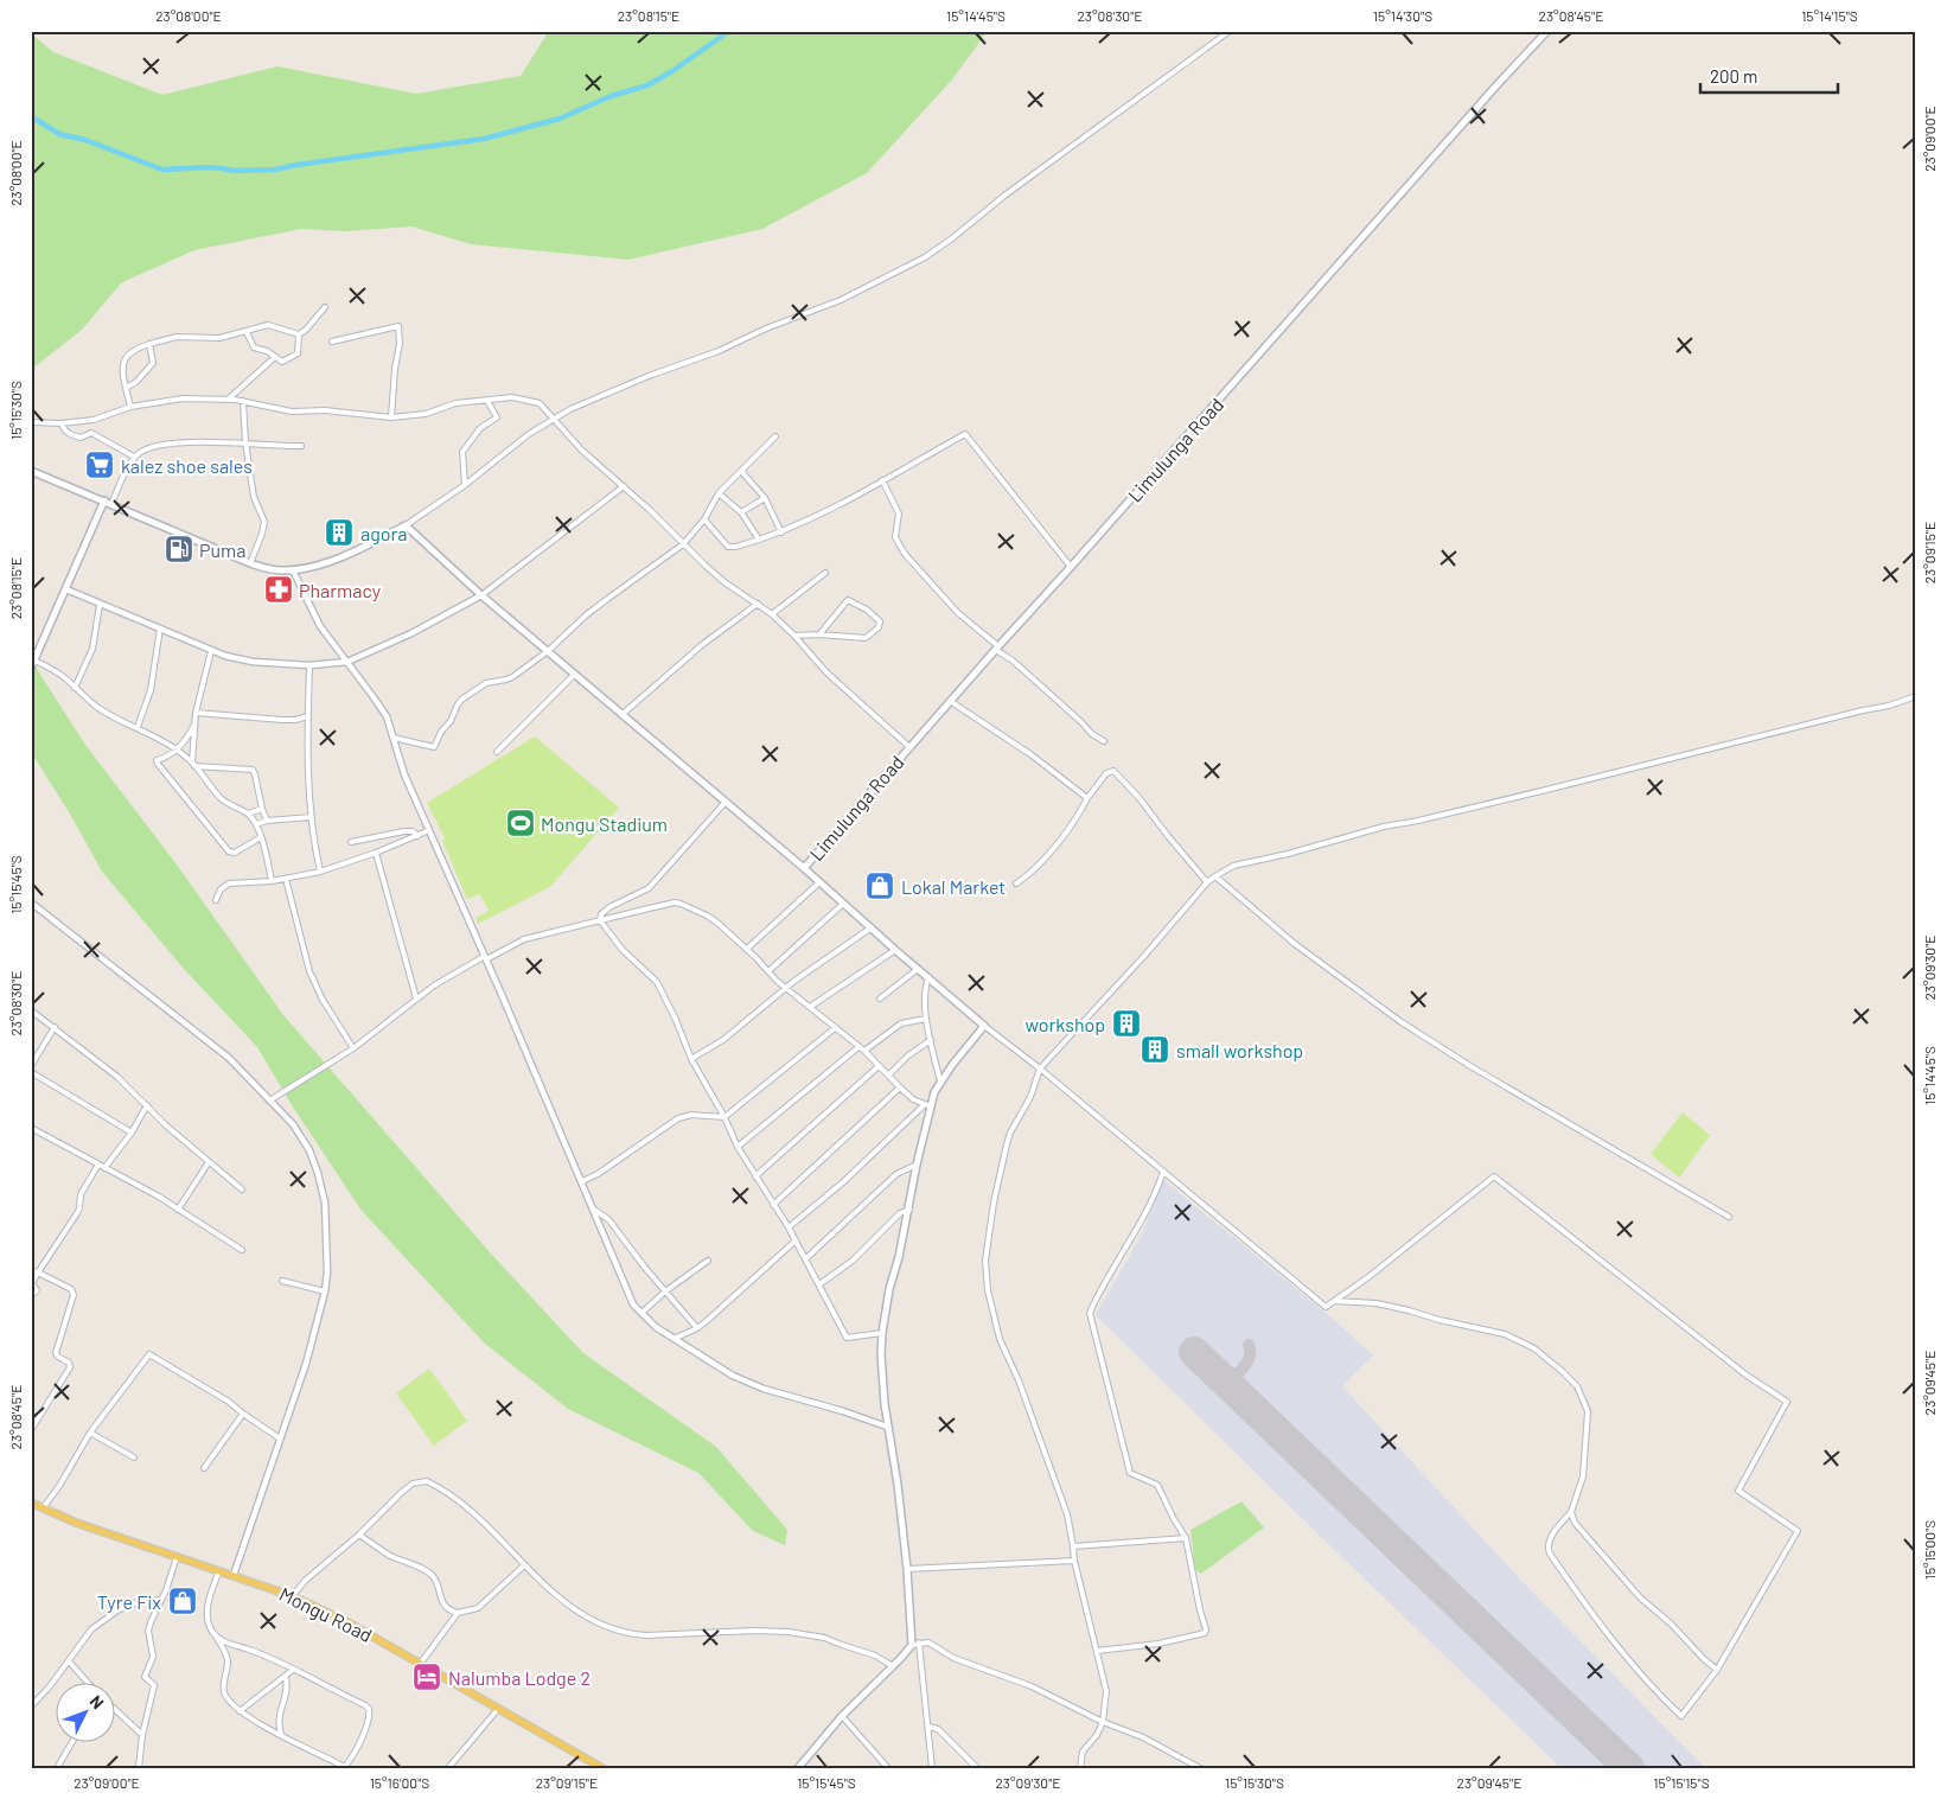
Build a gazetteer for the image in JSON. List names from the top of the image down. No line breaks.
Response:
{"streets":{"main road":["Limulunga Road","Mongu Road"]},"places":{"supermarket":["kalez shoe sales"],"building":["agora","workshop","small workshop"],"fuel station":["Puma"],"pharmacy":["Pharmacy"],"sports":["Mongu Stadium"],"shop":["Lokal Market","Tyre Fix"],"hotel":["Nalumba Lodge 2"]},"scale_bar":"200 m","north":"top right","coordinates":["23°08'00\"E","23°08'15\"E","15°14'45\"S","23°08'30\"E","15°14'30\"S","23°08'45\"E","15°14'15\"S","23°09'00\"E","15°15'30\"S","23°09'15\"E","15°15'45\"S","23°09'30\"E","23°09'45\"E","15°15'00\"S","15°16'00\"S","15°15'15\"S"]}
